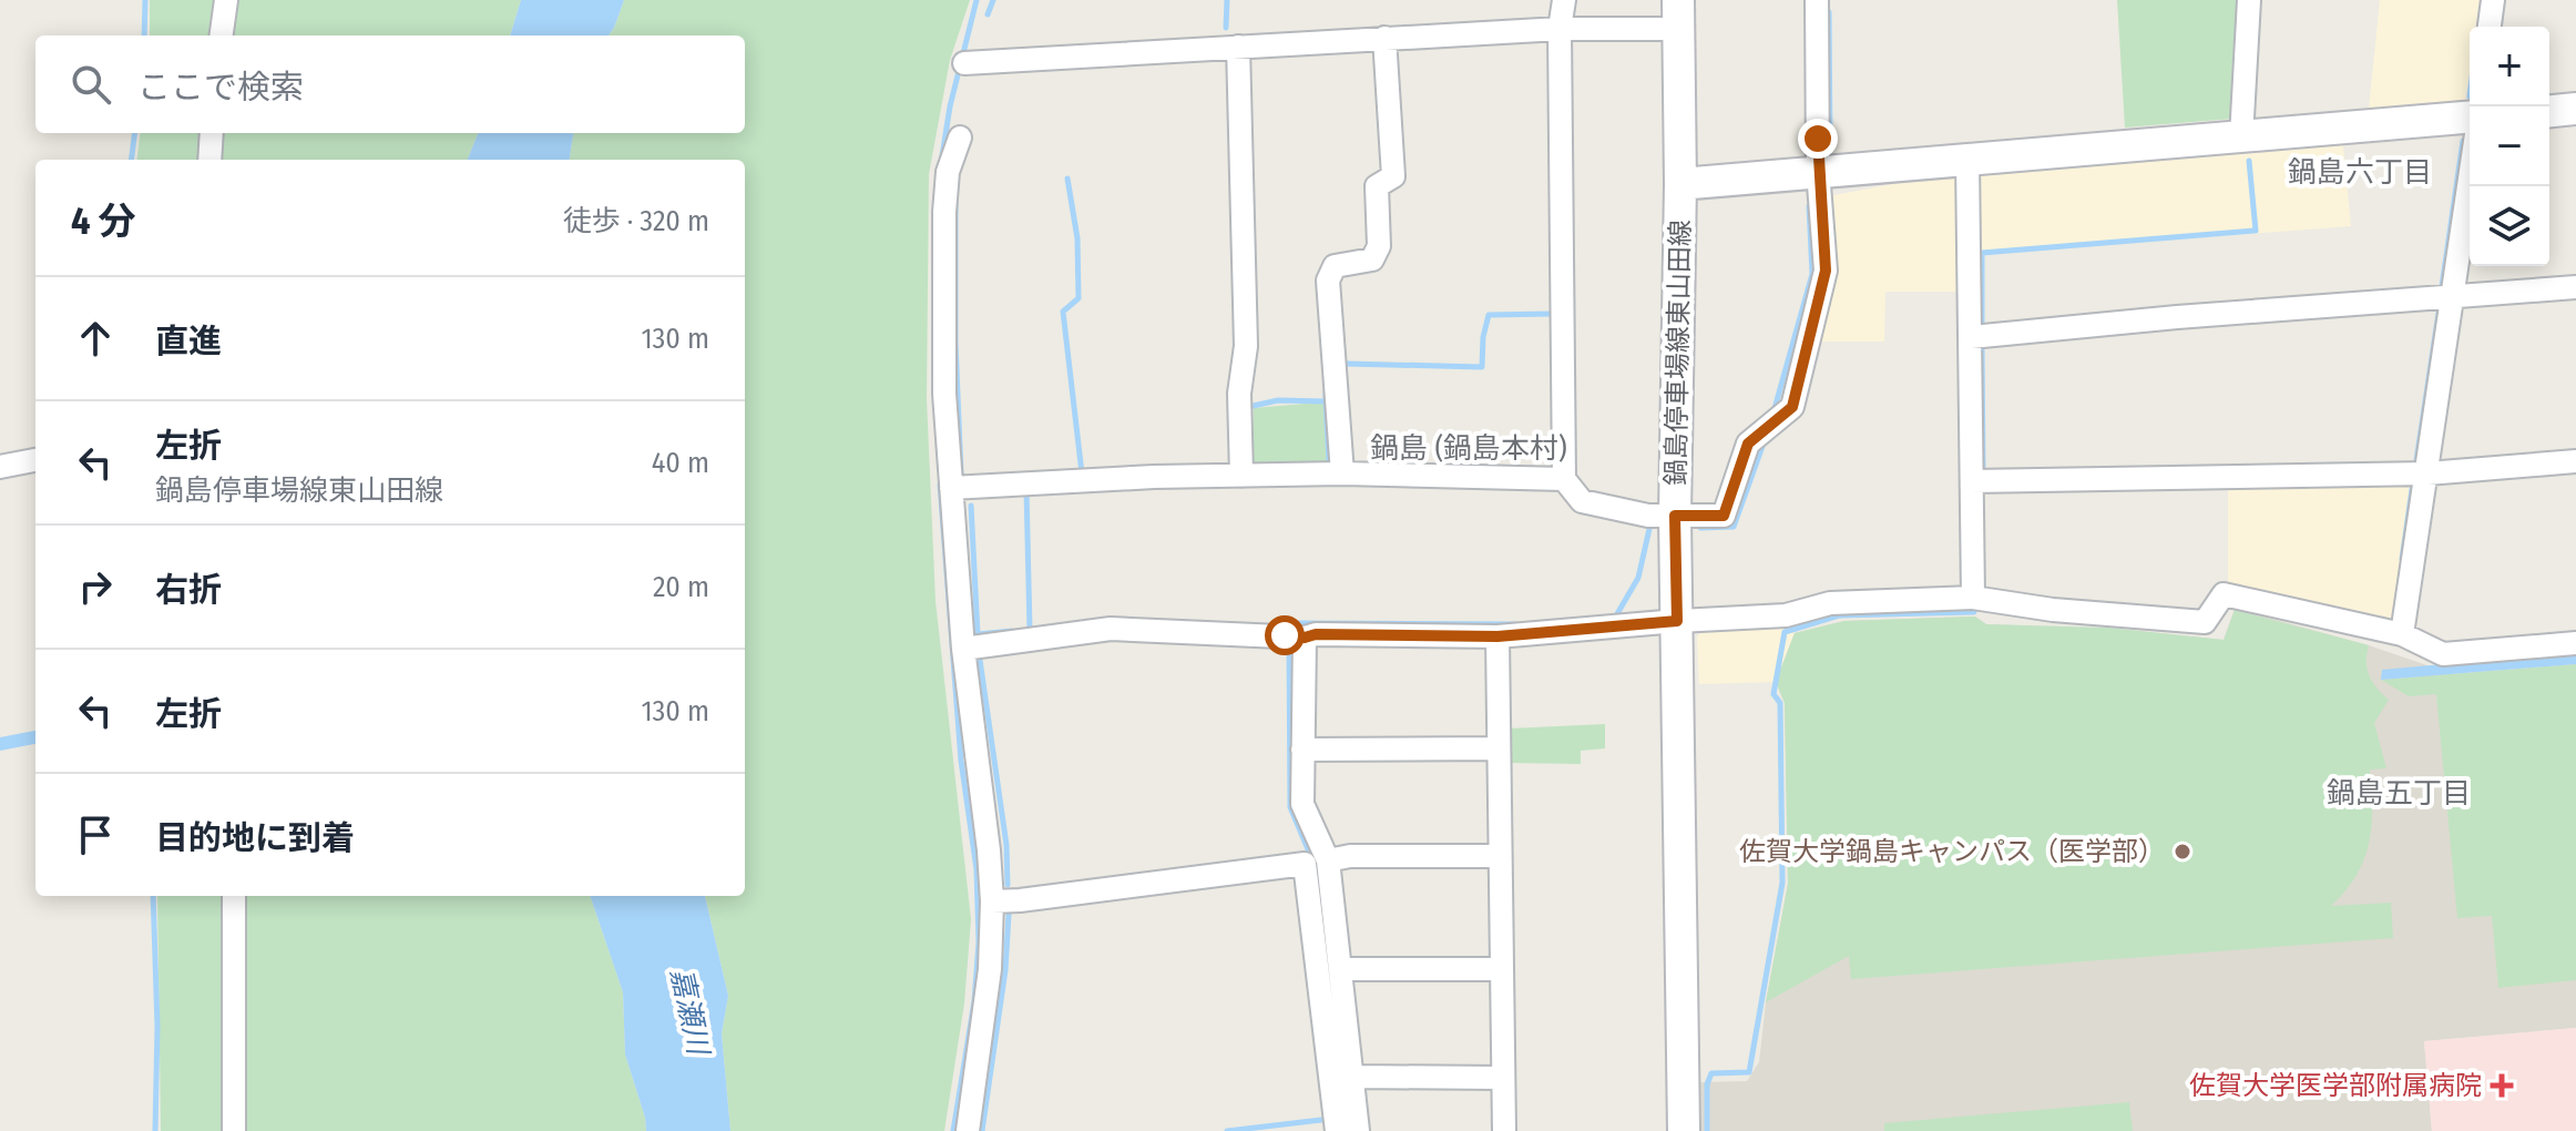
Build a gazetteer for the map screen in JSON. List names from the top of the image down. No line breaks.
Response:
{"streets":{"main road":["鍋島停車場線東山田線"]},"districts":["鍋島六丁目","鍋島 (鍋島本村)","鍋島五丁目"],"water":["嘉瀬川"],"places":{"other":["佐賀大学鍋島キャンパス（医学部）"],"health":["佐賀大学医学部附属病院"]},"page":{"map_buttons":["+","−"],"search":"ここで検索","heading":["4 分","徒歩 · 320 m"],"list":[["直進","130 m"],["左折","鍋島停車場線東山田線","40 m"],["右折","20 m"],["左折","130 m"],"目的地に到着"]}}
